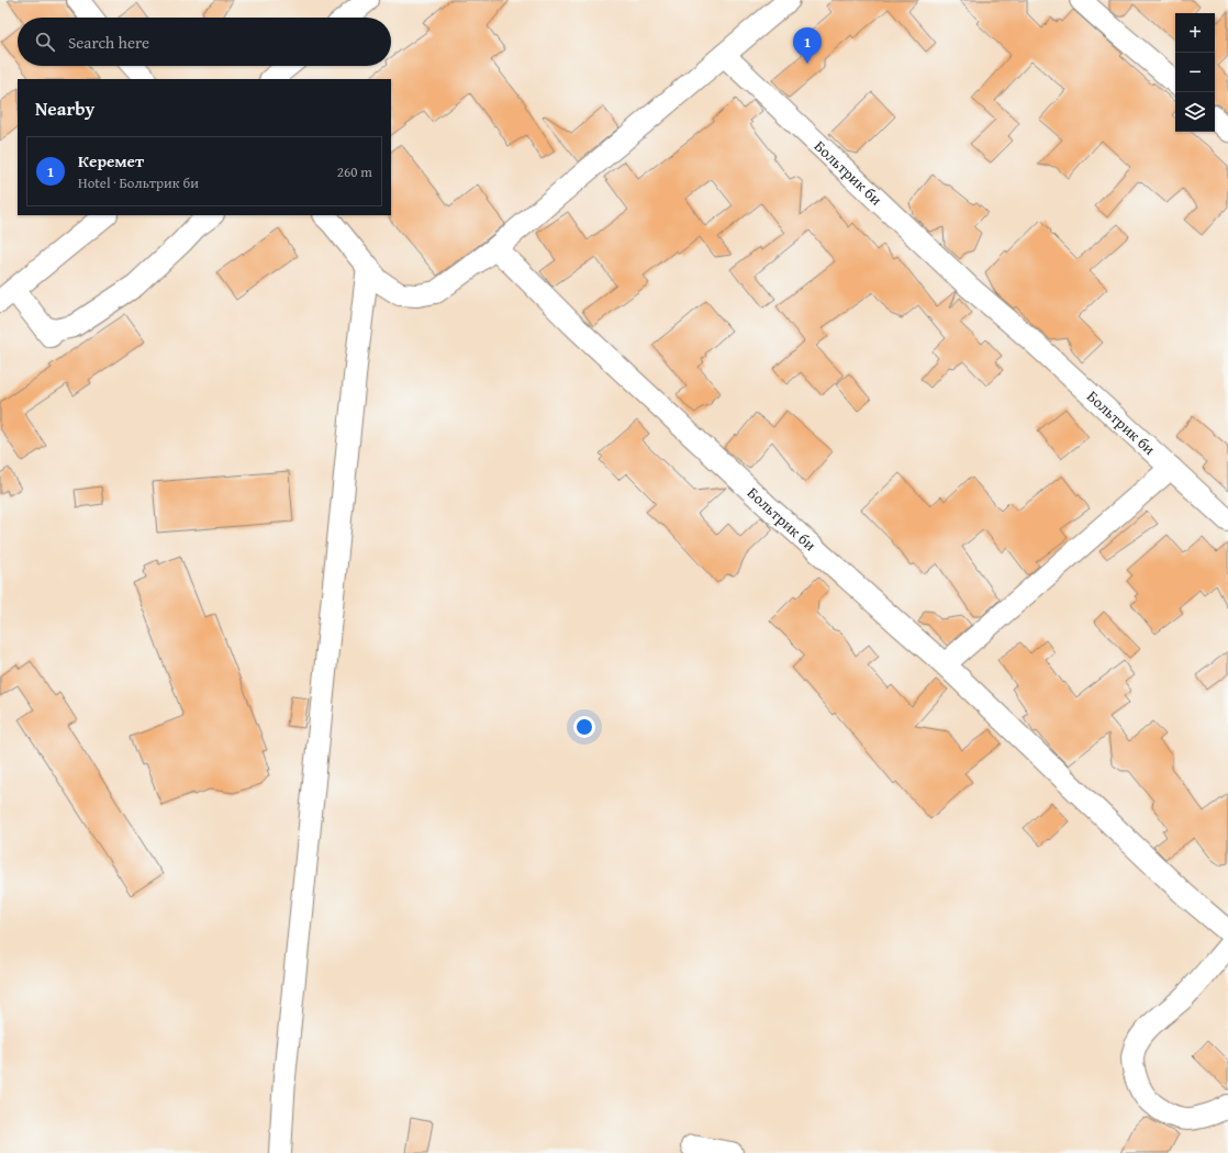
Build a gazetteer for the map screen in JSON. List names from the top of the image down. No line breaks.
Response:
{"streets":{"street":["Больтрик би"]},"page":{"map_buttons":["+","−"],"search":"Search here","pins":"1","heading":"Nearby","list":[{"mark":"1","name":"Керемет","note":"Hotel · Больтрик би","value":"260 m"}]}}
